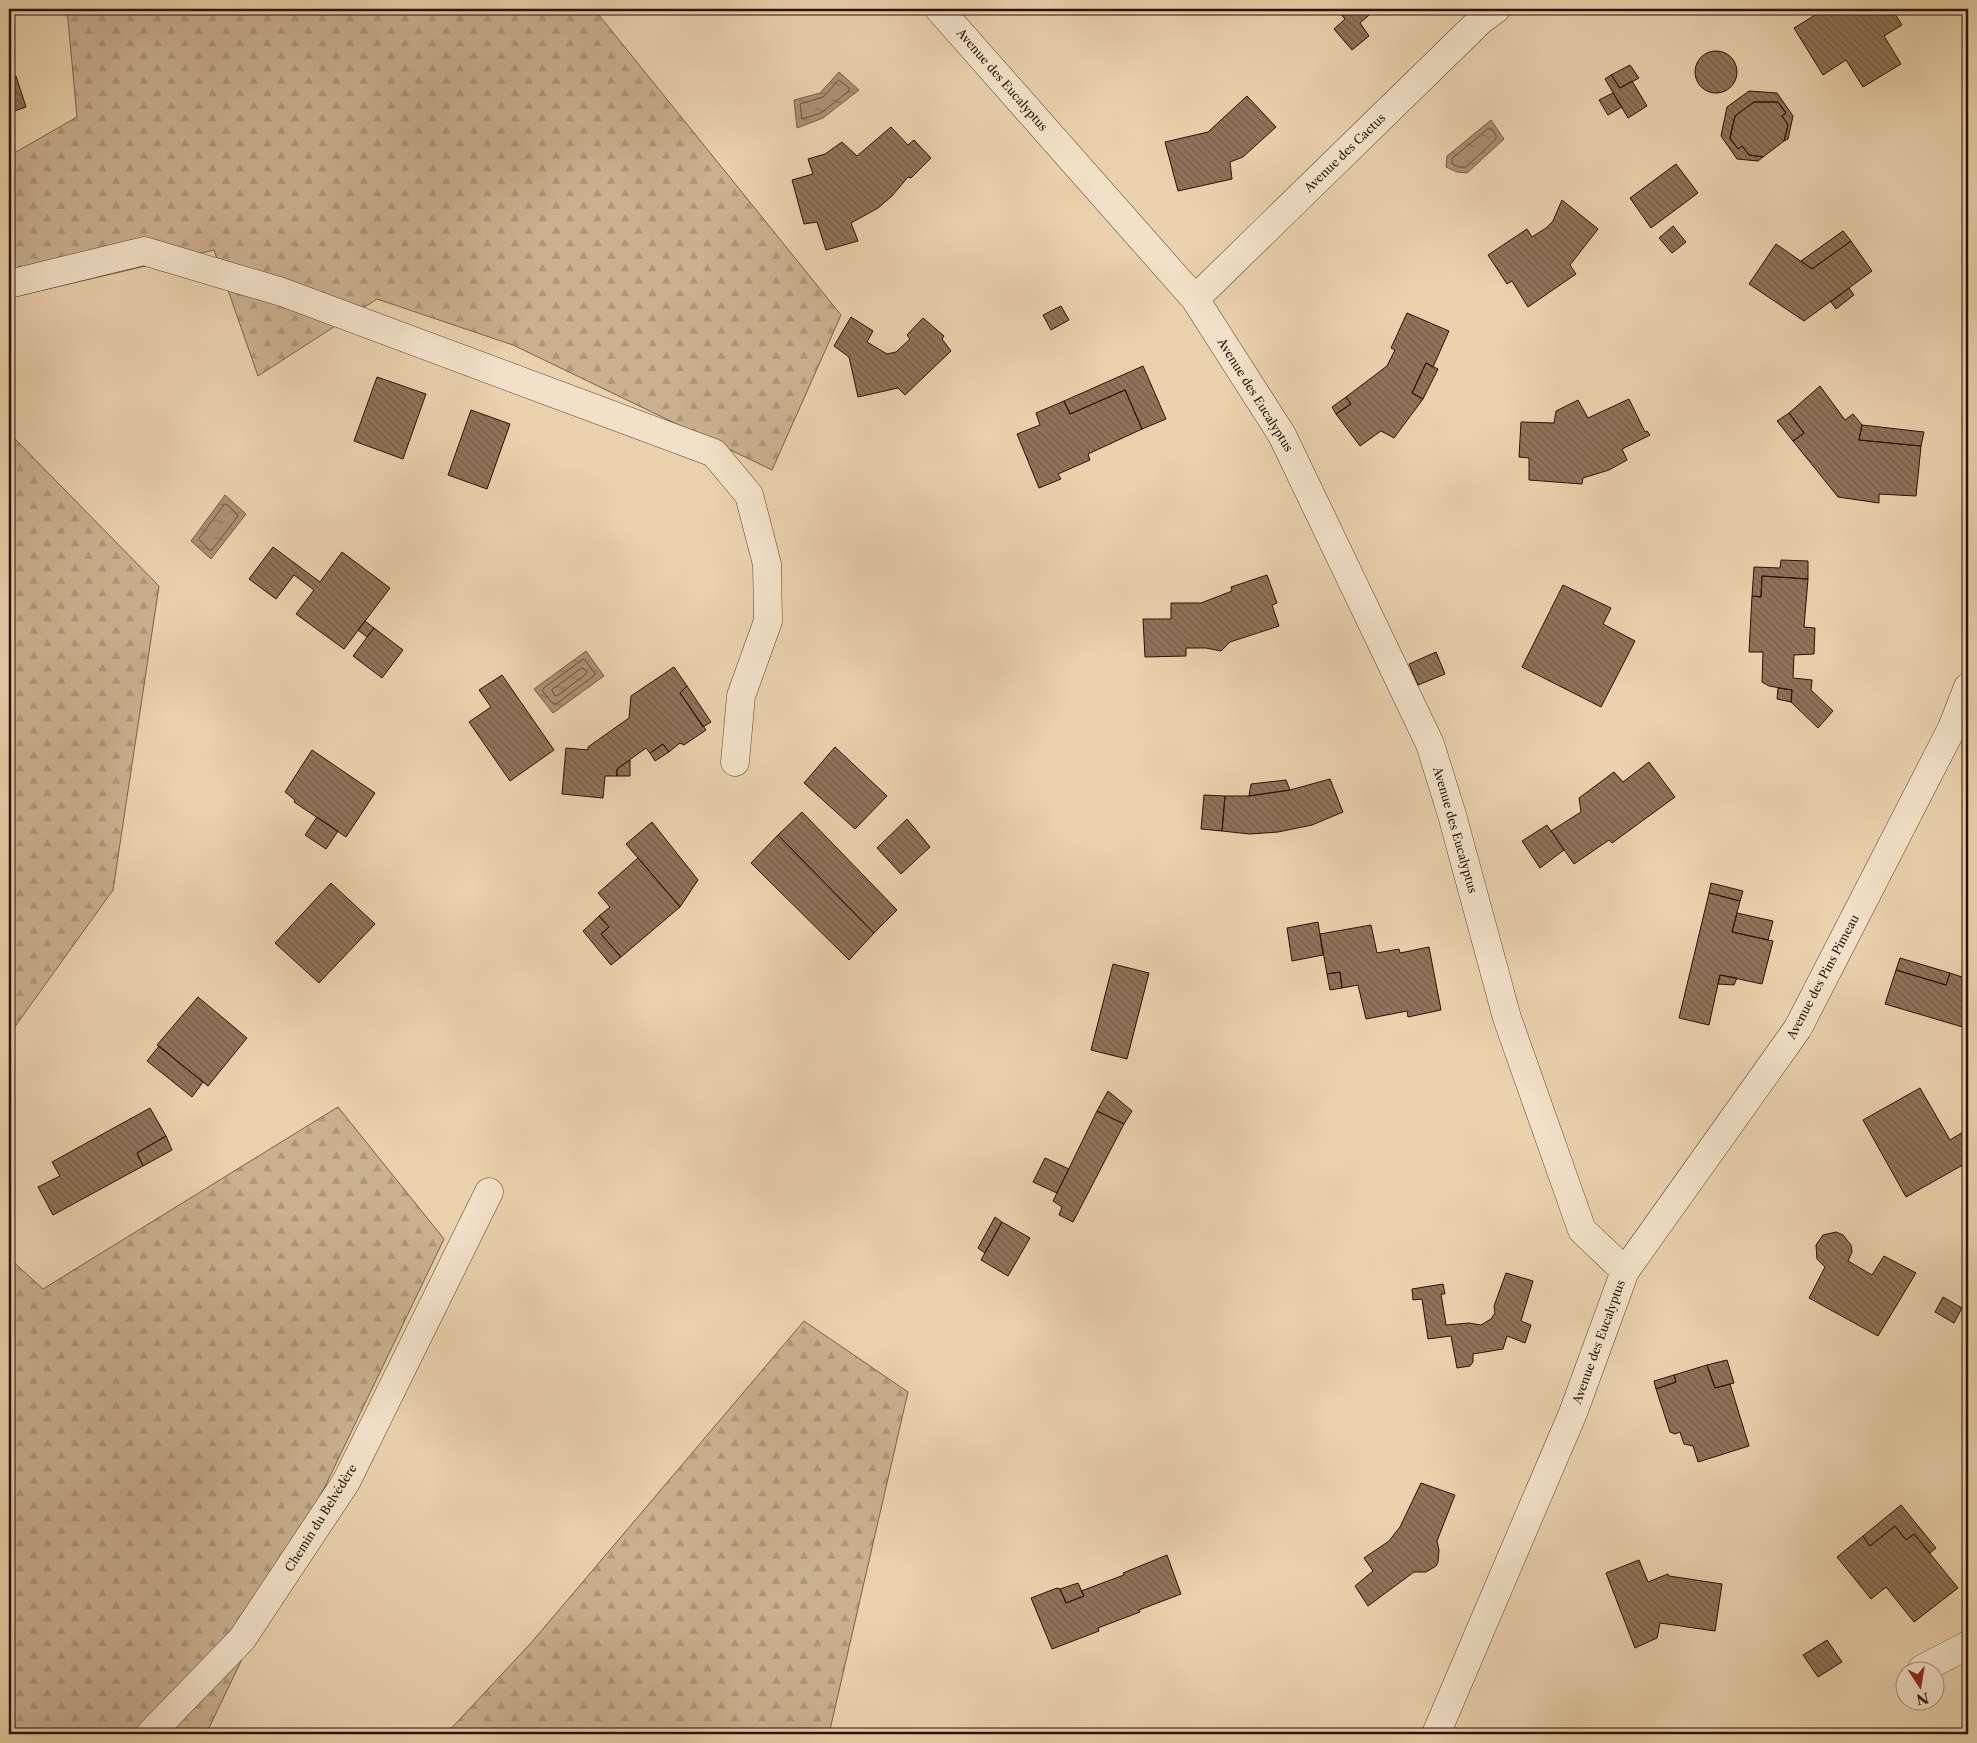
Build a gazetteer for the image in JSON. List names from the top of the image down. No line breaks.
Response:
{"streets":{"street":["Avenue des Eucalyptus","Avenue des Cactus","Avenue des Pins Pimeau","Chemin du Belvédère"]},"crossings":[["Avenue des Eucalyptus","Avenue des Cactus"],["Avenue des Eucalyptus","Avenue des Pins Pimeau"]],"north":"bottom"}
